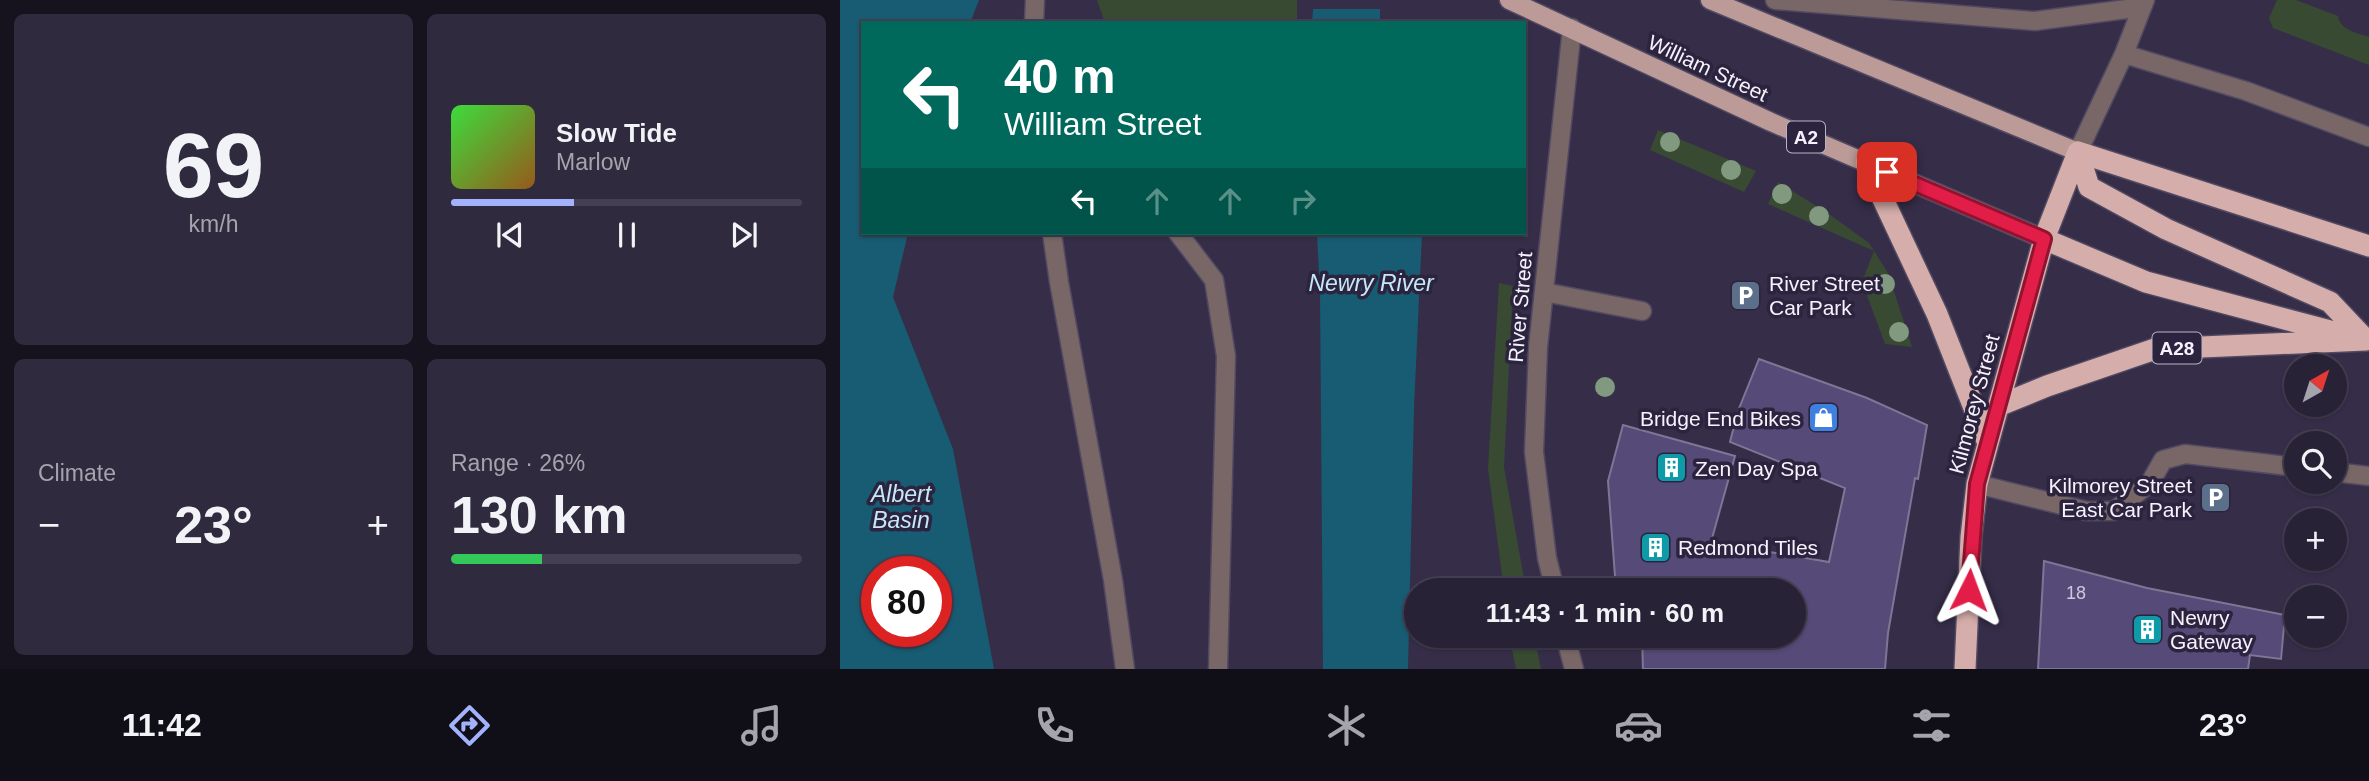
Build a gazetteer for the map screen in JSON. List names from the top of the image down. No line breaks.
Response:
{"streets":{"highway":["A28","Kilmorey Street"],"main road":["William Street","A2"],"street":["River Street"]},"crossings":[["William Street","River Street"],["William Street","Kilmorey Street"],["A28","Kilmorey Street"]],"water":["Newry River","Albert Basin"],"places":{"parking":["River Street Car Park","Kilmorey Street East Car Park"],"shop":["Bridge End Bikes"],"building":["Zen Day Spa","Redmond Tiles","Newry Gateway"]},"house_numbers":["18"],"north":"top right","page":{"tile":[["69","km/h"],"Climate",["Range · 26%","130 km"]],"turn":["40 m","William Street"],"song":["Slow Tide","Marlow"],"map_buttons":["+","−"],"heat":["−","23°","+"],"limit":"80","trip":"11:43 · 1 min · 60 m","tabs":["11:42","23°"]}}
